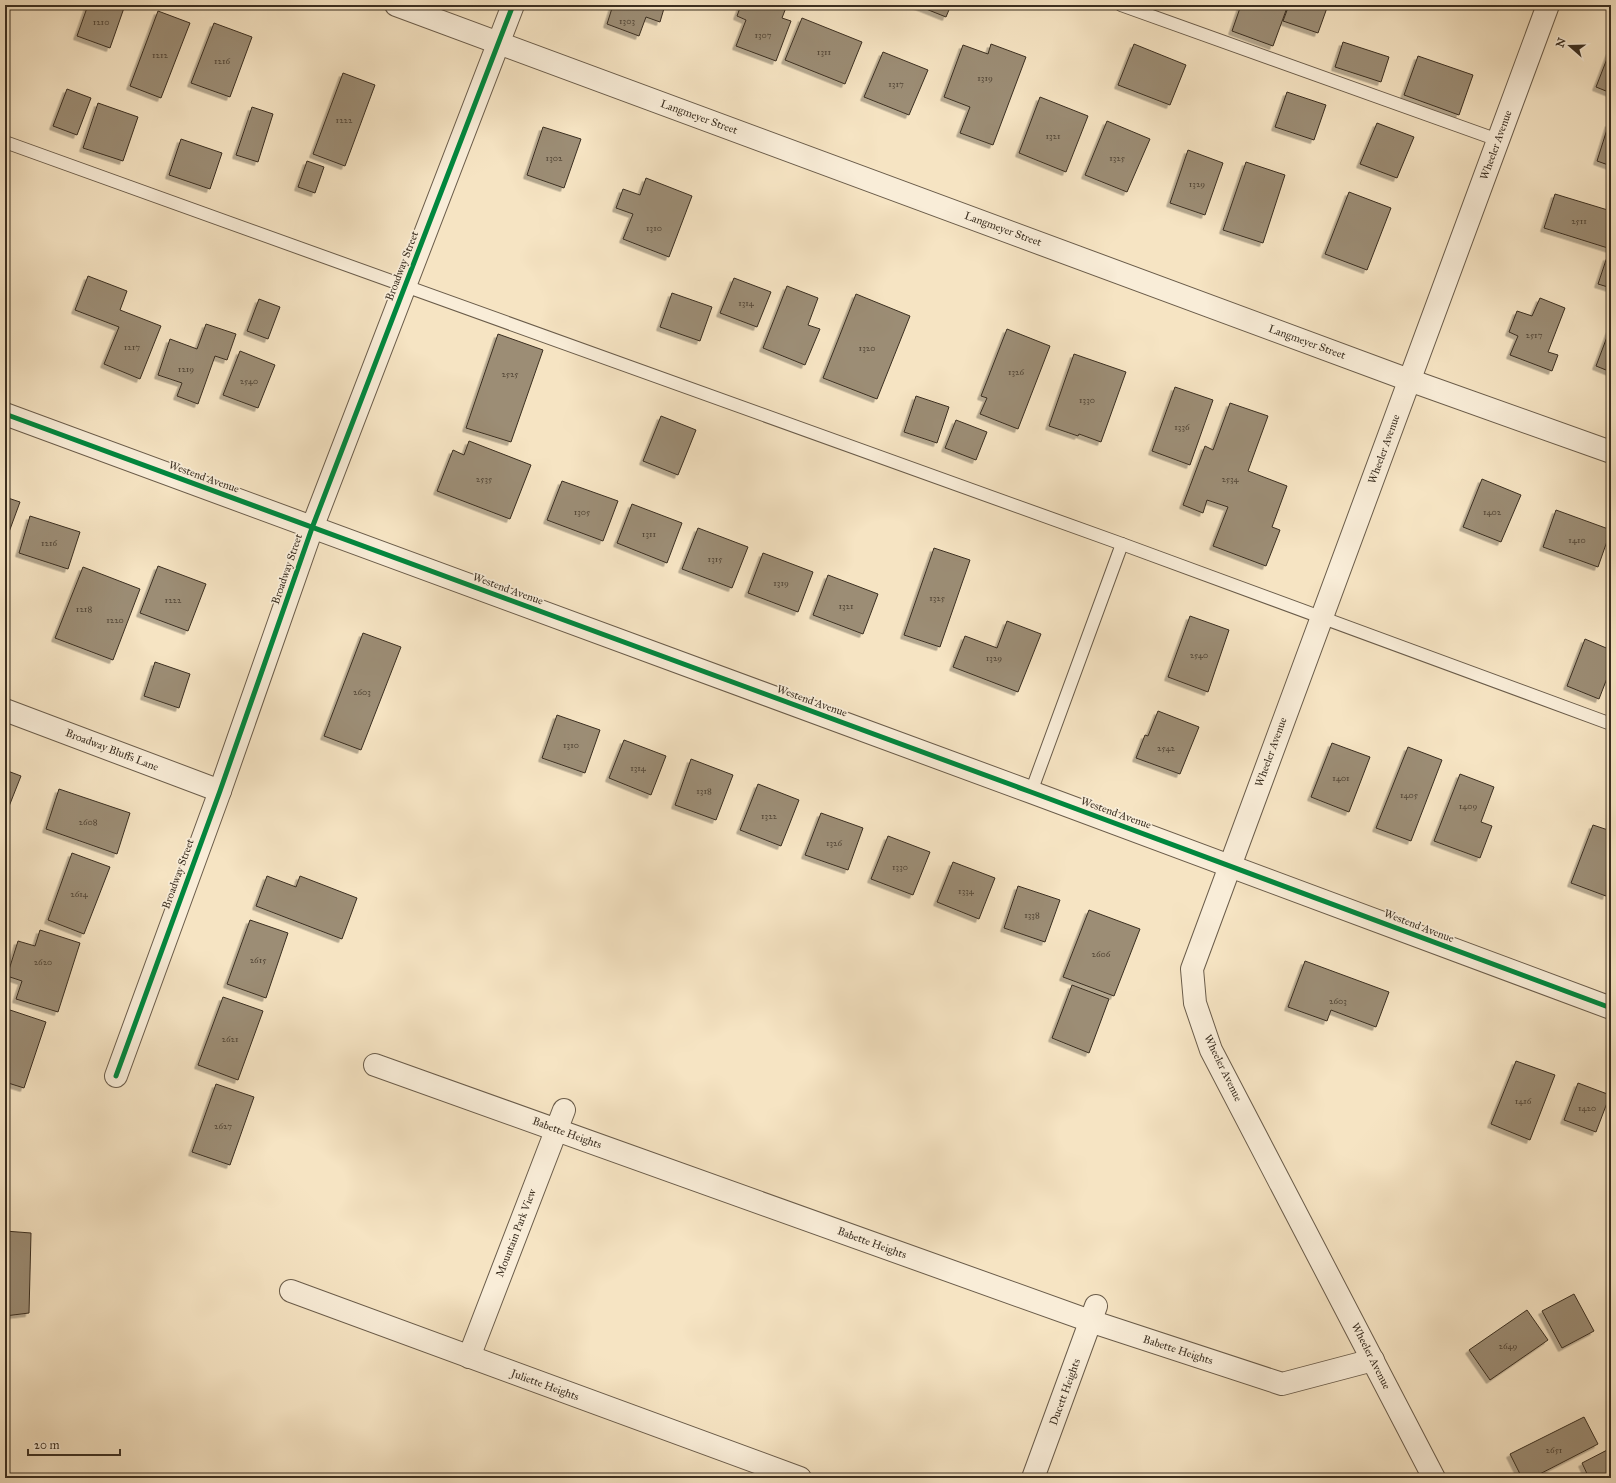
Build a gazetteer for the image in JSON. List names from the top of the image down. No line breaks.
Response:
{"streets":{"street":["Langmeyer Street","Wheeler Avenue","Broadway Street","Westend Avenue","Broadway Bluffs Lane","Babette Heights","Mountain Park View","Juliette Heights","Ducett Heights"]},"crossings":[["Langmeyer Street","Wheeler Avenue"],["Langmeyer Street","Broadway Street"],["Wheeler Avenue","Westend Avenue"],["Wheeler Avenue","Babette Heights"],["Broadway Street","Westend Avenue"],["Broadway Street","Broadway Bluffs Lane"],["Babette Heights","Mountain Park View"],["Babette Heights","Ducett Heights"],["Mountain Park View","Juliette Heights"]],"house_numbers":["1303","1210","1307","1311","1212","1216","1319","1317","1222","1321","1302","1325","1329","2511","1310","1314","2517","1217","1320","1219","1326","2525","2540","1330","1336","2535","2534","1305","1402","1311","1410","1216","1315","1319","1325","1222","1321","1218","1220","2540","1329","2603","1310","2542","1314","1401","1318","1405","1409","1322","2608","1326","1330","1334","2614","1338","2606","2615","2620","2603","2621","1416","1420","2627","2649","2651"],"scale_bar":"20 m","north":"left"}
